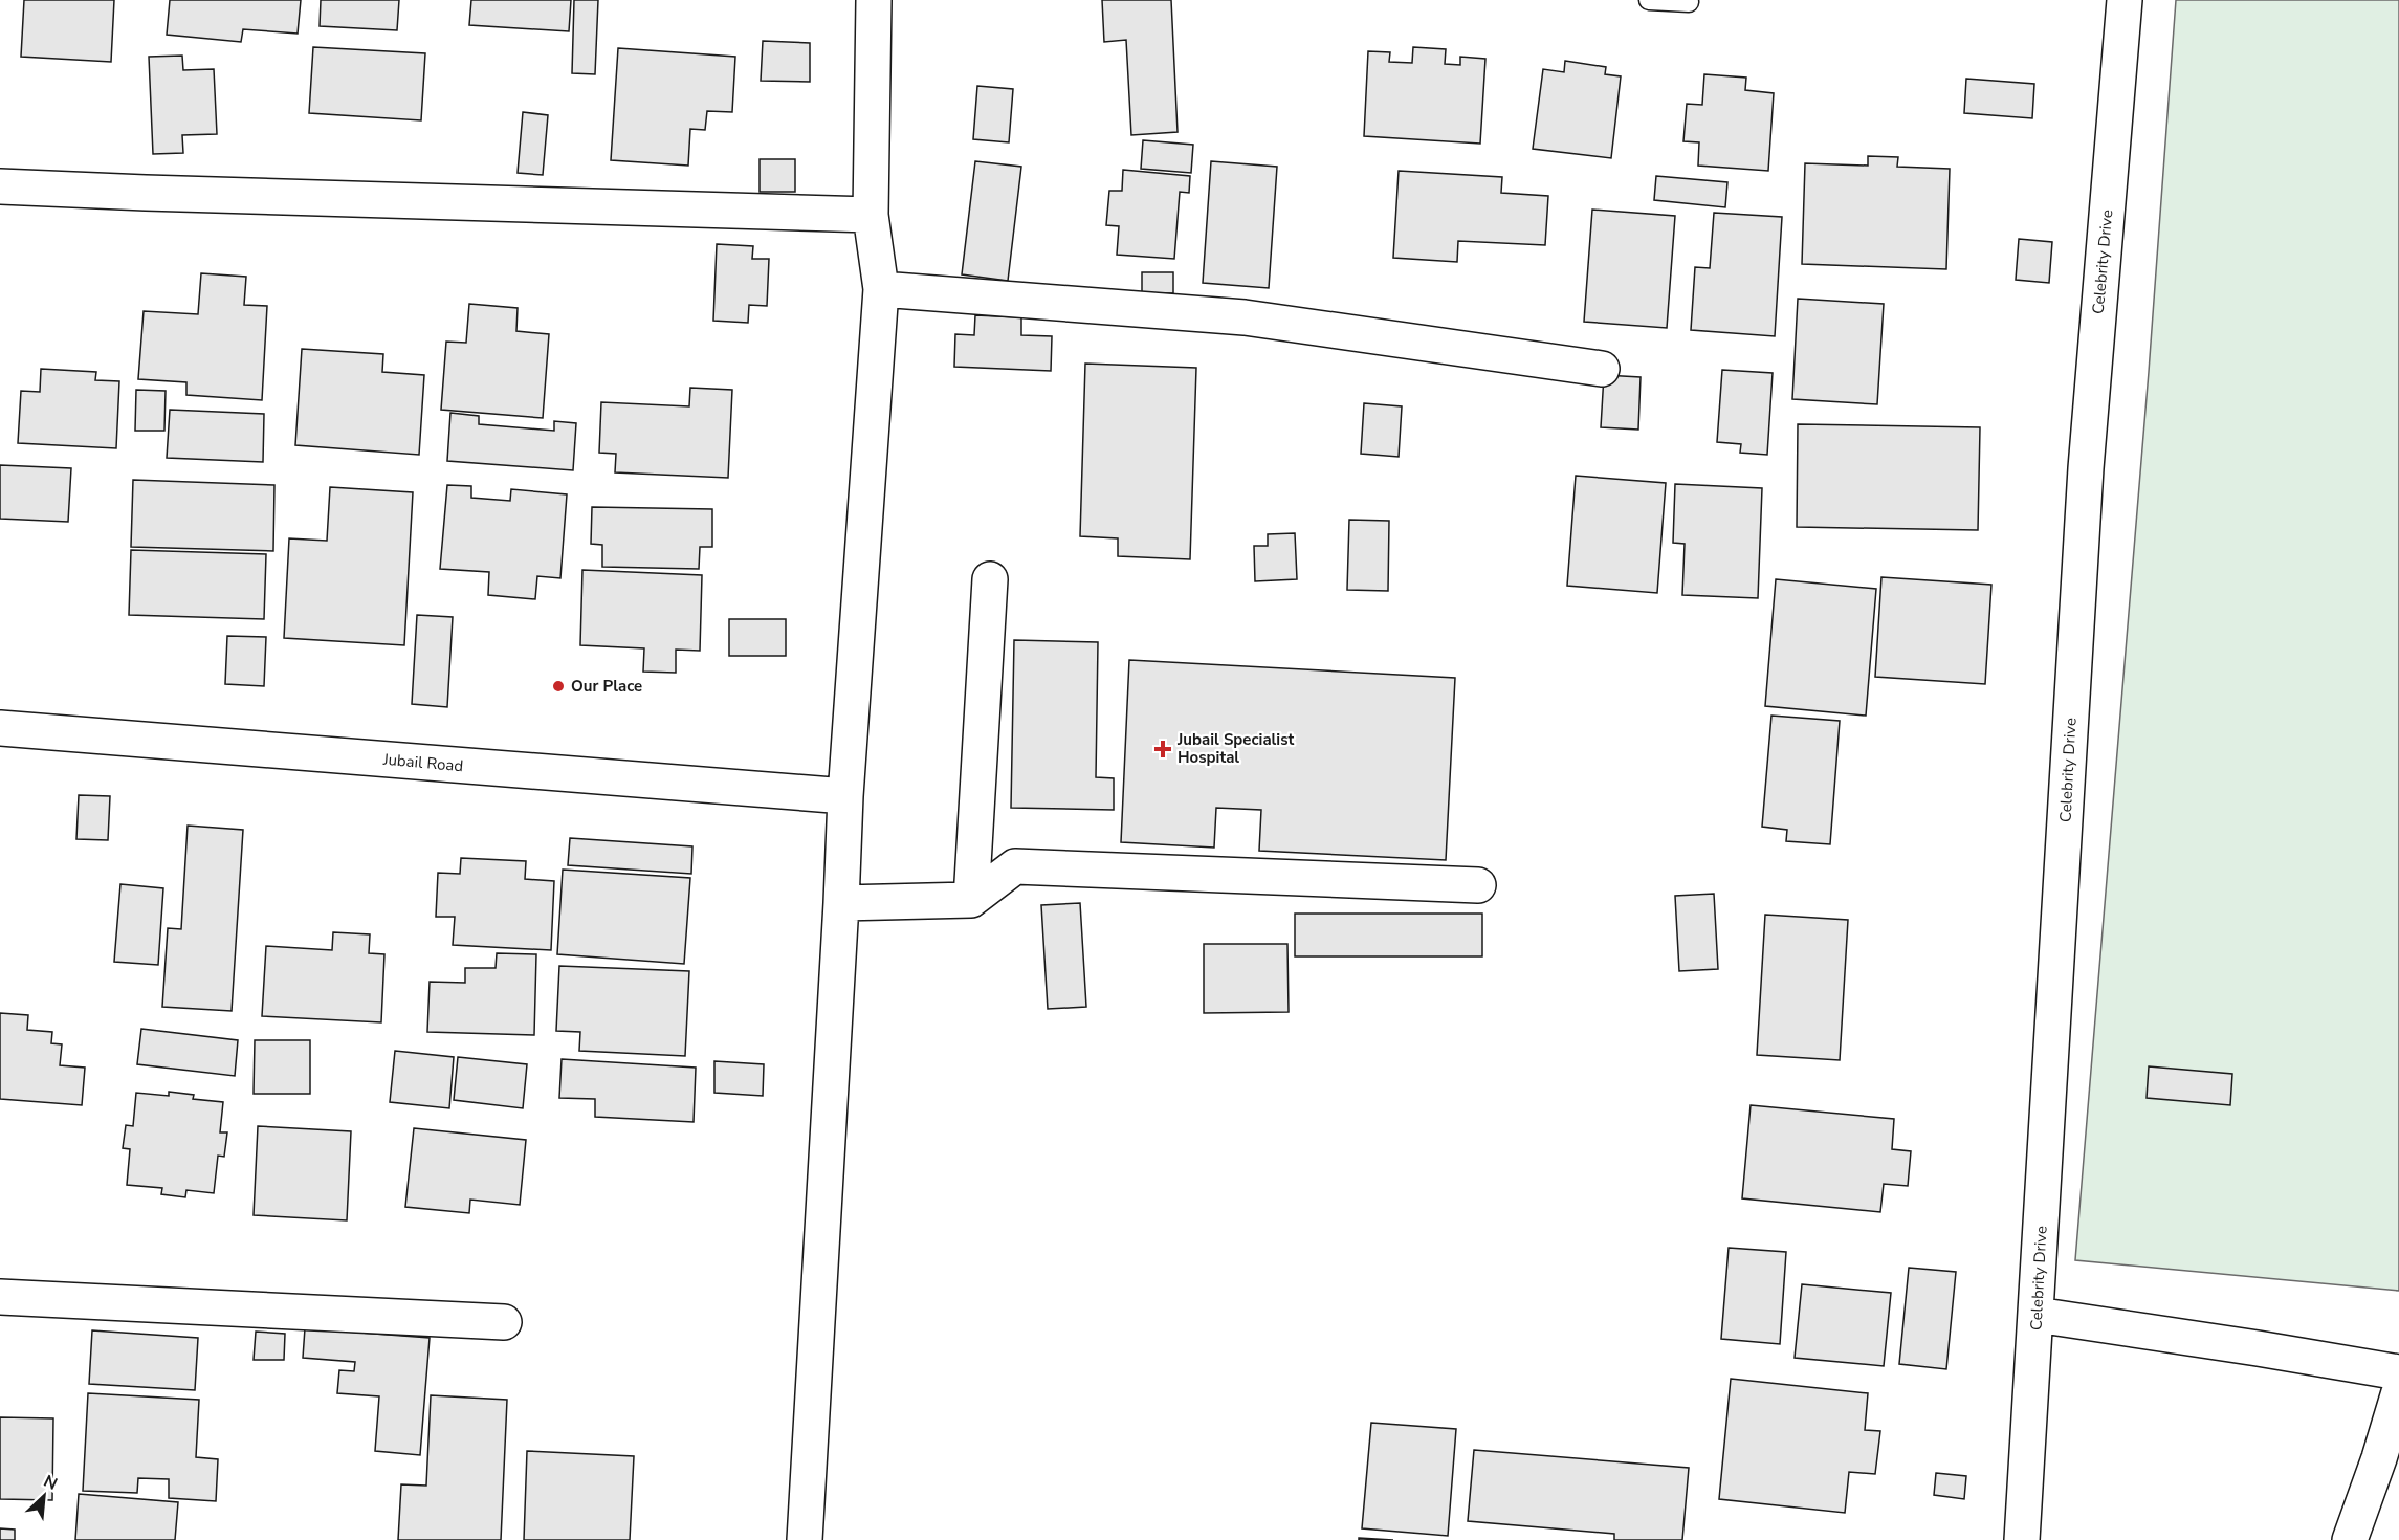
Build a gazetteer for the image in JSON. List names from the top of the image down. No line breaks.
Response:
{"streets":{"street":["Celebrity Drive","Jubail Road"]},"places":{"other":["Our Place"],"health":["Jubail Specialist Hospital"]},"north":"top right"}
